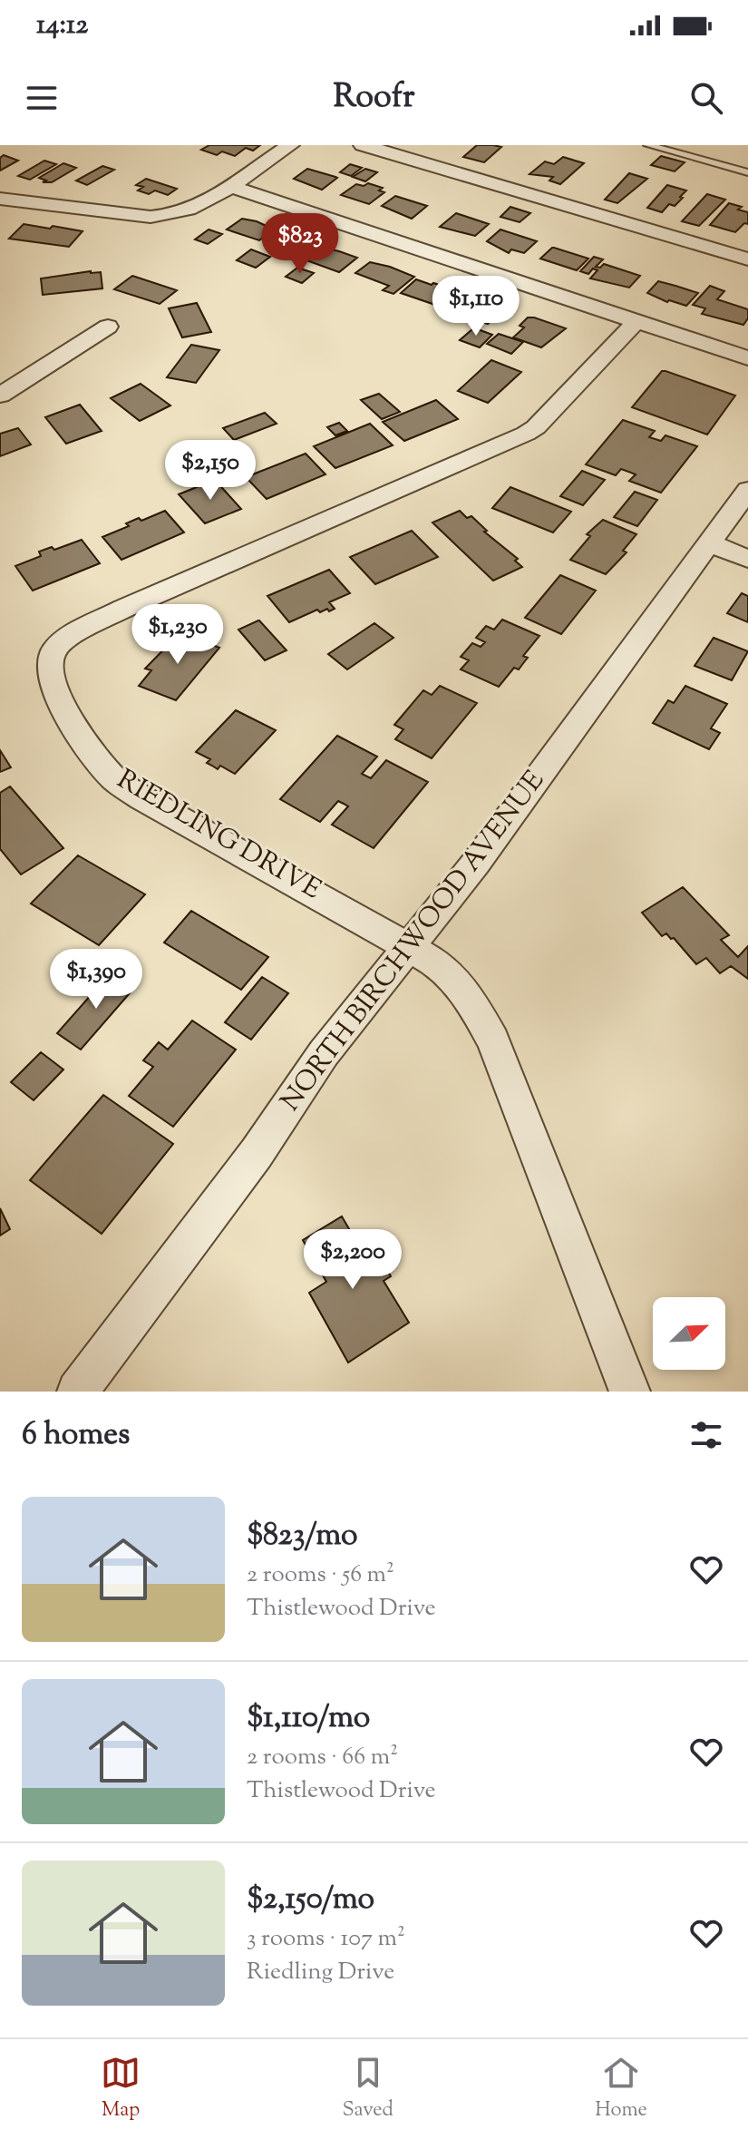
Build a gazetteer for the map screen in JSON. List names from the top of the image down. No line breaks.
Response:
{"streets":{"street":["RIEDLING DRIVE","NORTH BIRCHWOOD AVENUE"]},"crossings":[["RIEDLING DRIVE","NORTH BIRCHWOOD AVENUE"]],"north":"top right","page":{"status":"14:12","header":"Roofr","price":["$823","$1,110","$2,150","$1,230","$1,390","$2,200"],"heading":"6 homes","list":[{"name":"$823/mo","note":"2 rooms · 56 m² · Thistlewood Drive"},{"name":"$1,110/mo","note":"2 rooms · 66 m² · Thistlewood Drive"},{"name":"$2,150/mo","note":"3 rooms · 107 m² · Riedling Drive"}],"tabs":["Map","Saved","Home"]}}
